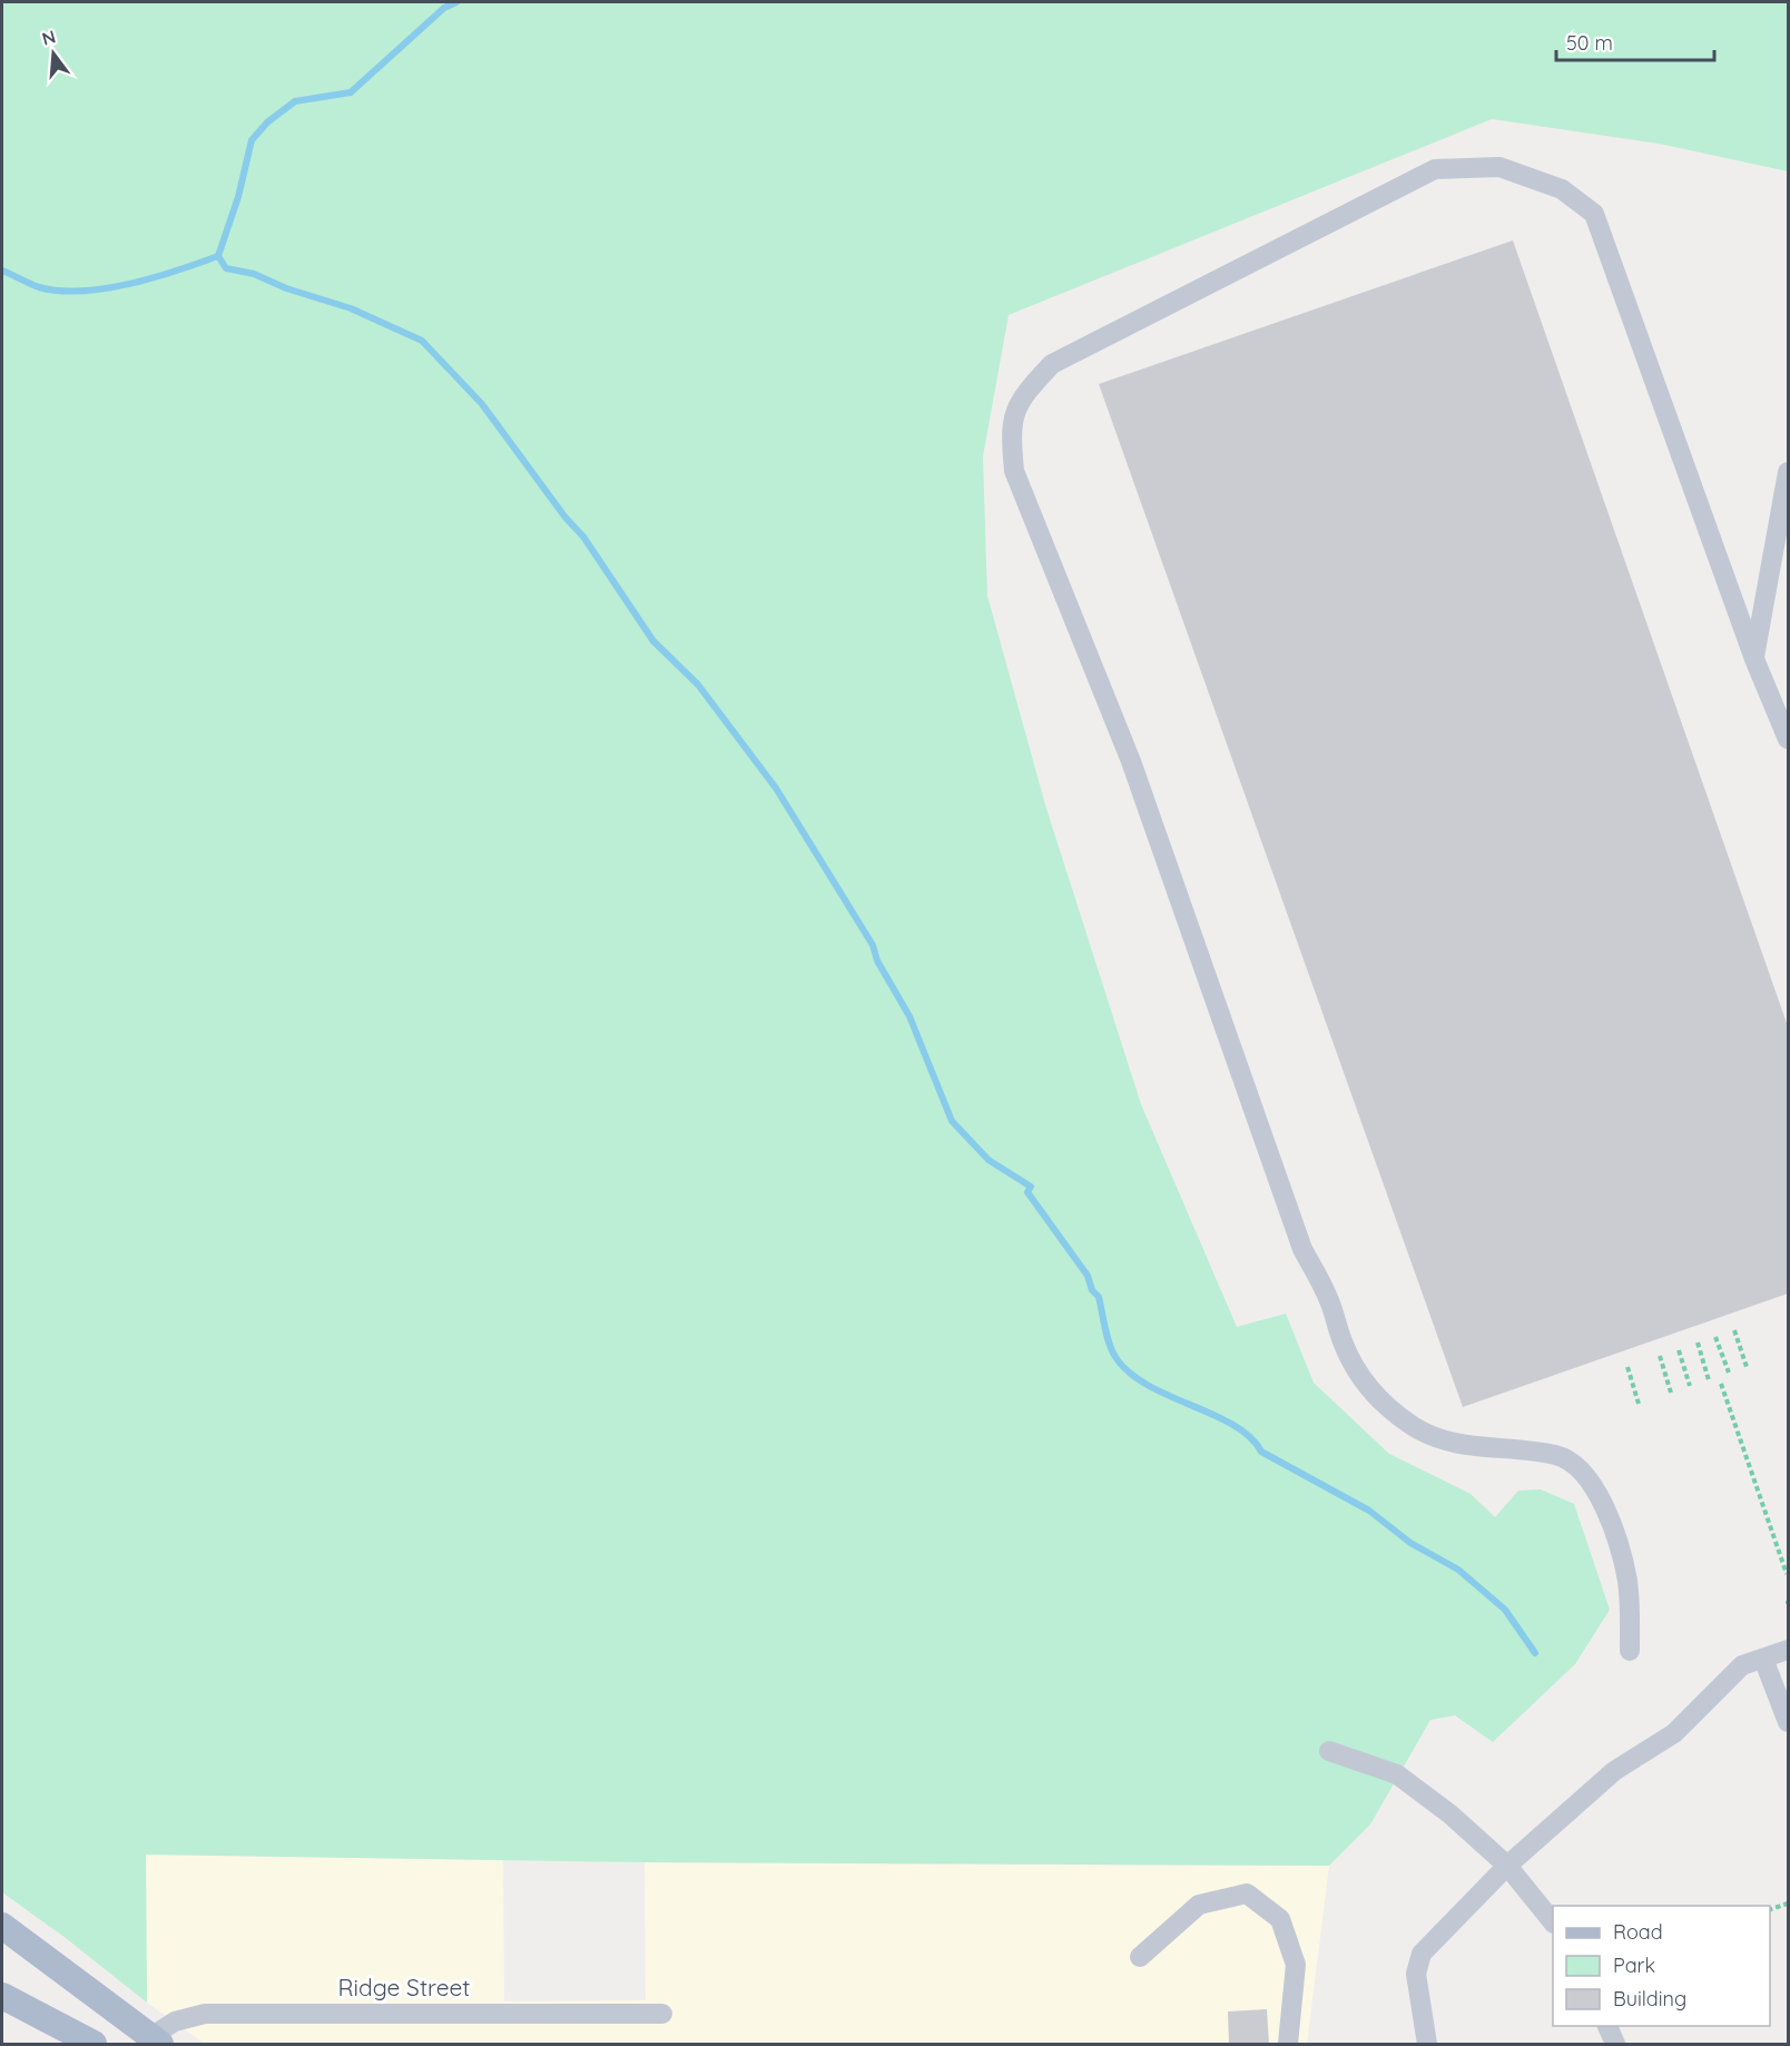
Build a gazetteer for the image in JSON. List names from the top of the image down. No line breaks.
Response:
{"streets":{"street":["Ridge Street"]},"legend":["Road","Park","Building"],"scale_bar":"50 m","north":"top"}
